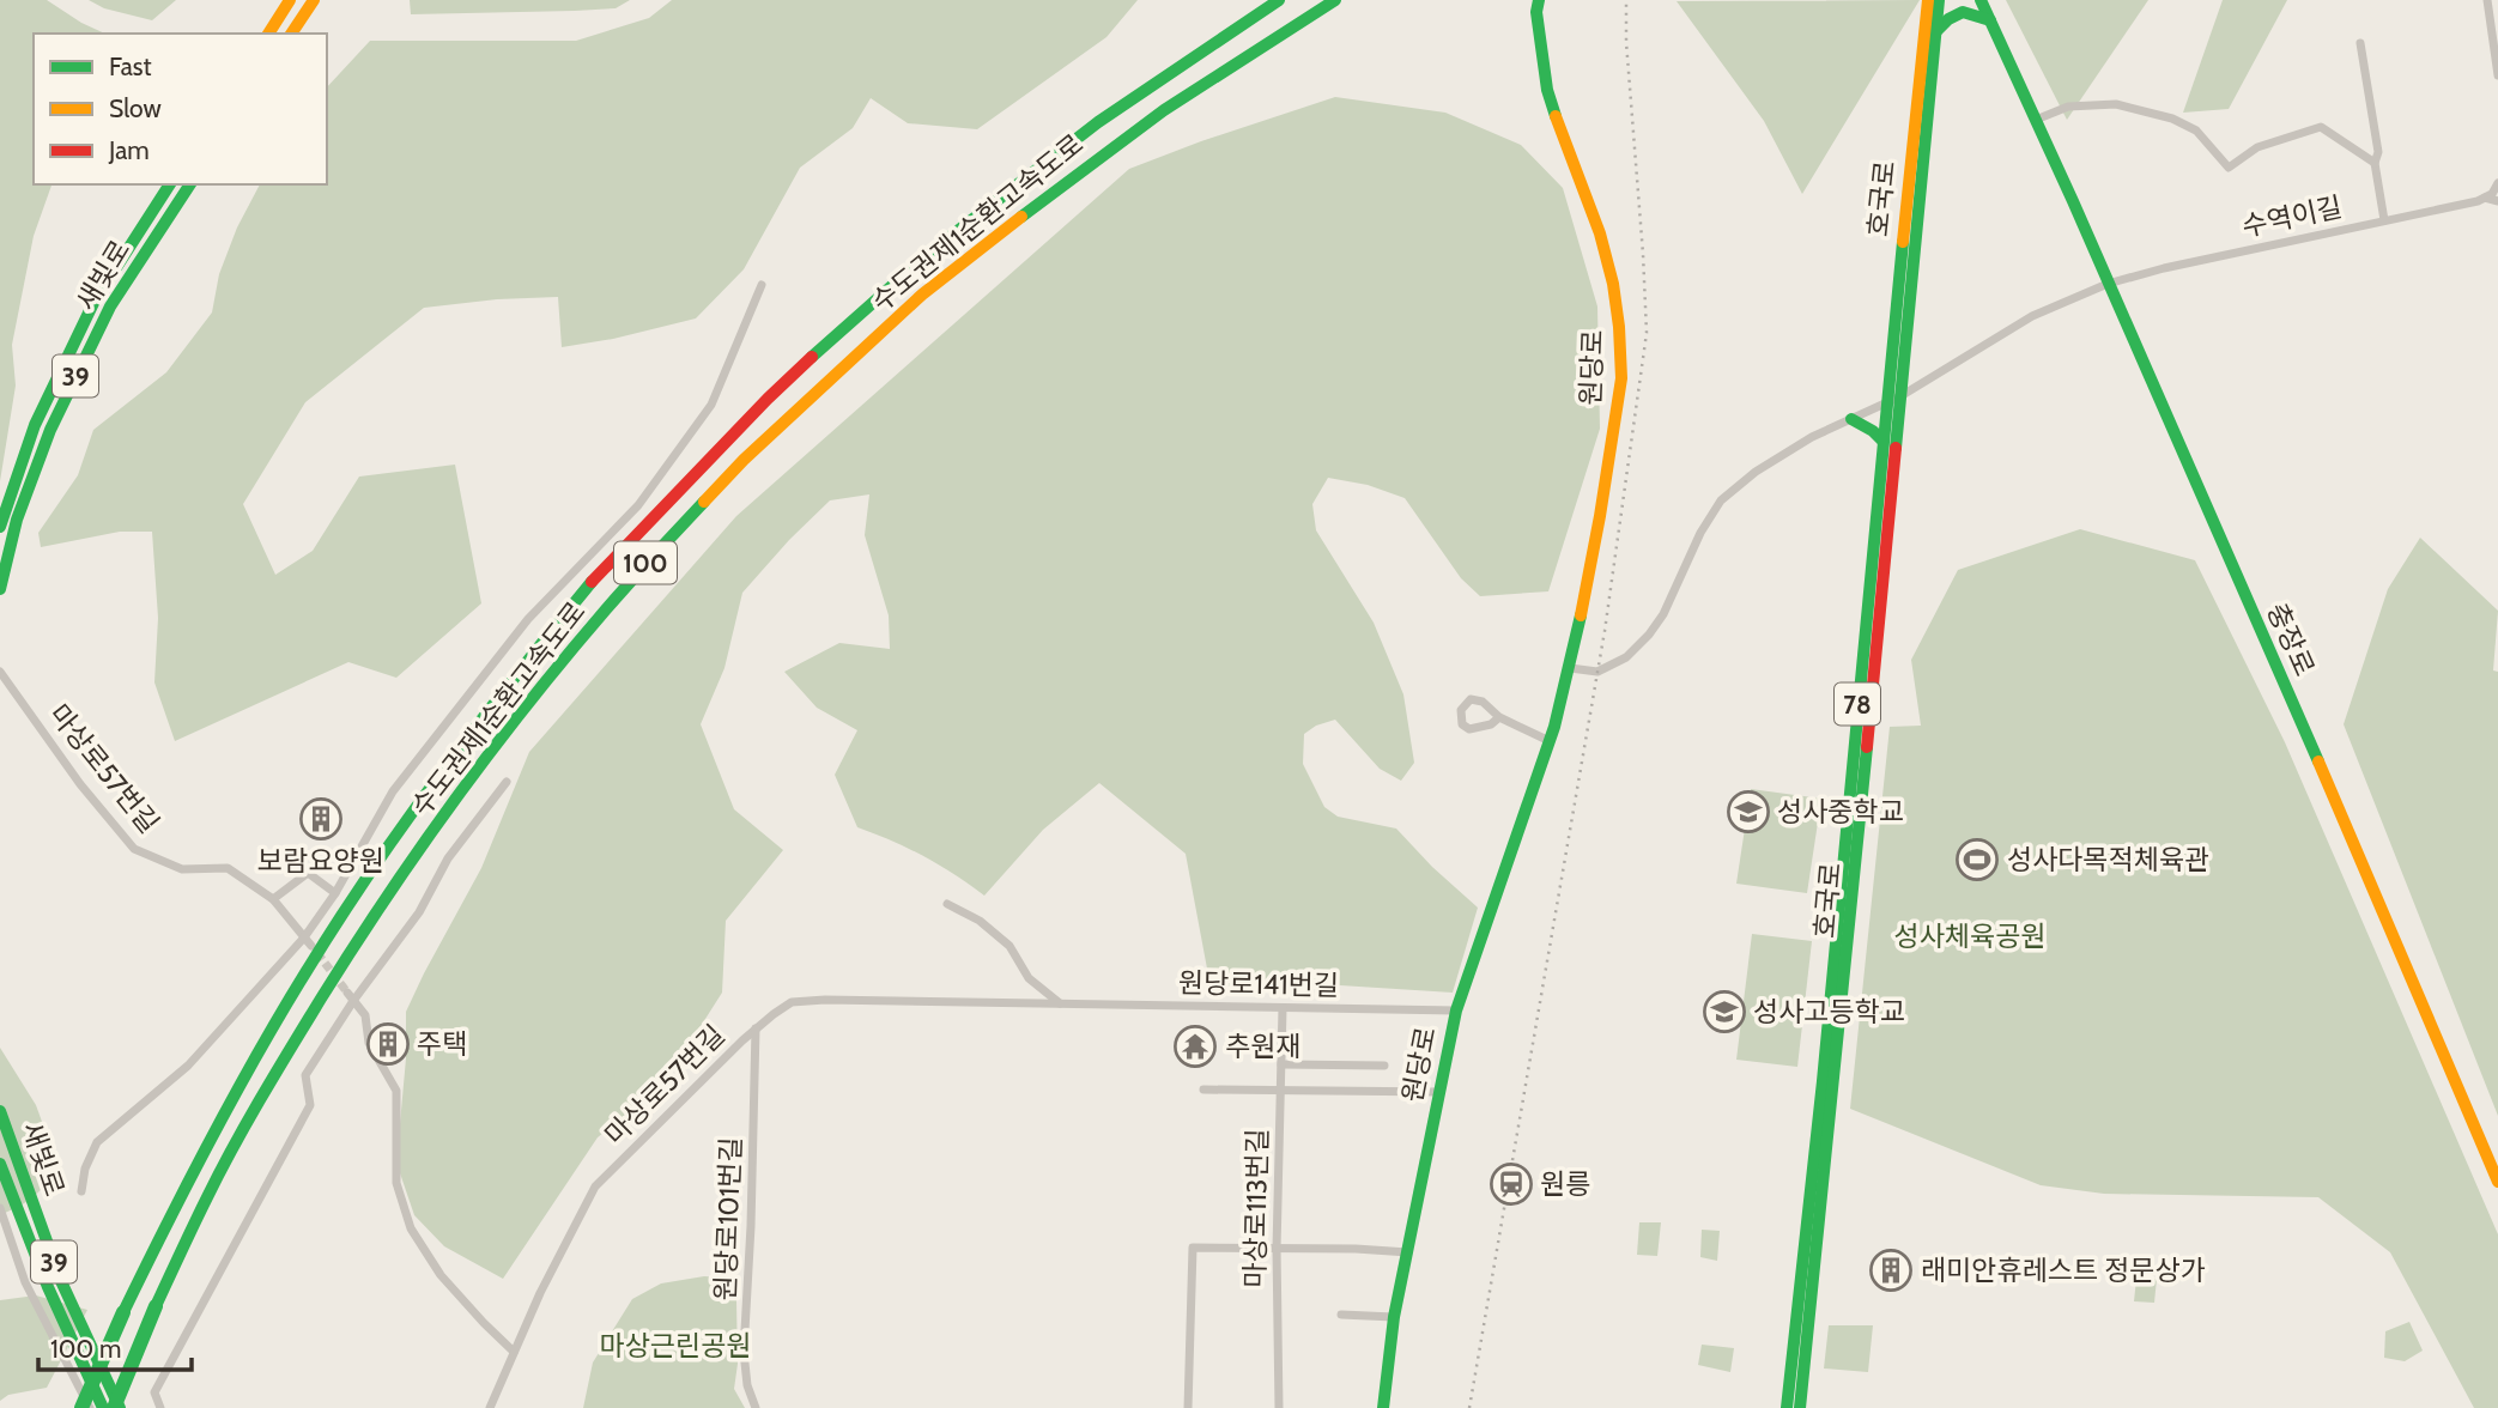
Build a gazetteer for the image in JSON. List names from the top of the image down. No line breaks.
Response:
{"streets":{"main road":["호국로","수도권제1순환고속도로","새빛로","원당로","39","100","충장로","78"],"street":["수역이길","마상로57번길","원당로141번길","마상로113번길","원당로101번길"]},"crossings":[["수역이길","충장로"],["수도권제1순환고속도로","새빛로"],["원당로","원당로141번길"],["마상로57번길","원당로141번길"],["마상로57번길","원당로101번길"],["원당로141번길","마상로113번길"],["원당로141번길","원당로101번길"]],"parks":["성사체육공원","마상근린공원"],"places":{"school or university":["성사중학교","성사고등학교"],"building":["보람요양원","주택","래미안휴레스트 정문상가"],"sports":["성사다목적체육관"],"temple":["추원재"],"station":["원릉"]},"legend":["Fast","Slow","Jam"],"scale_bar":"100 m"}
